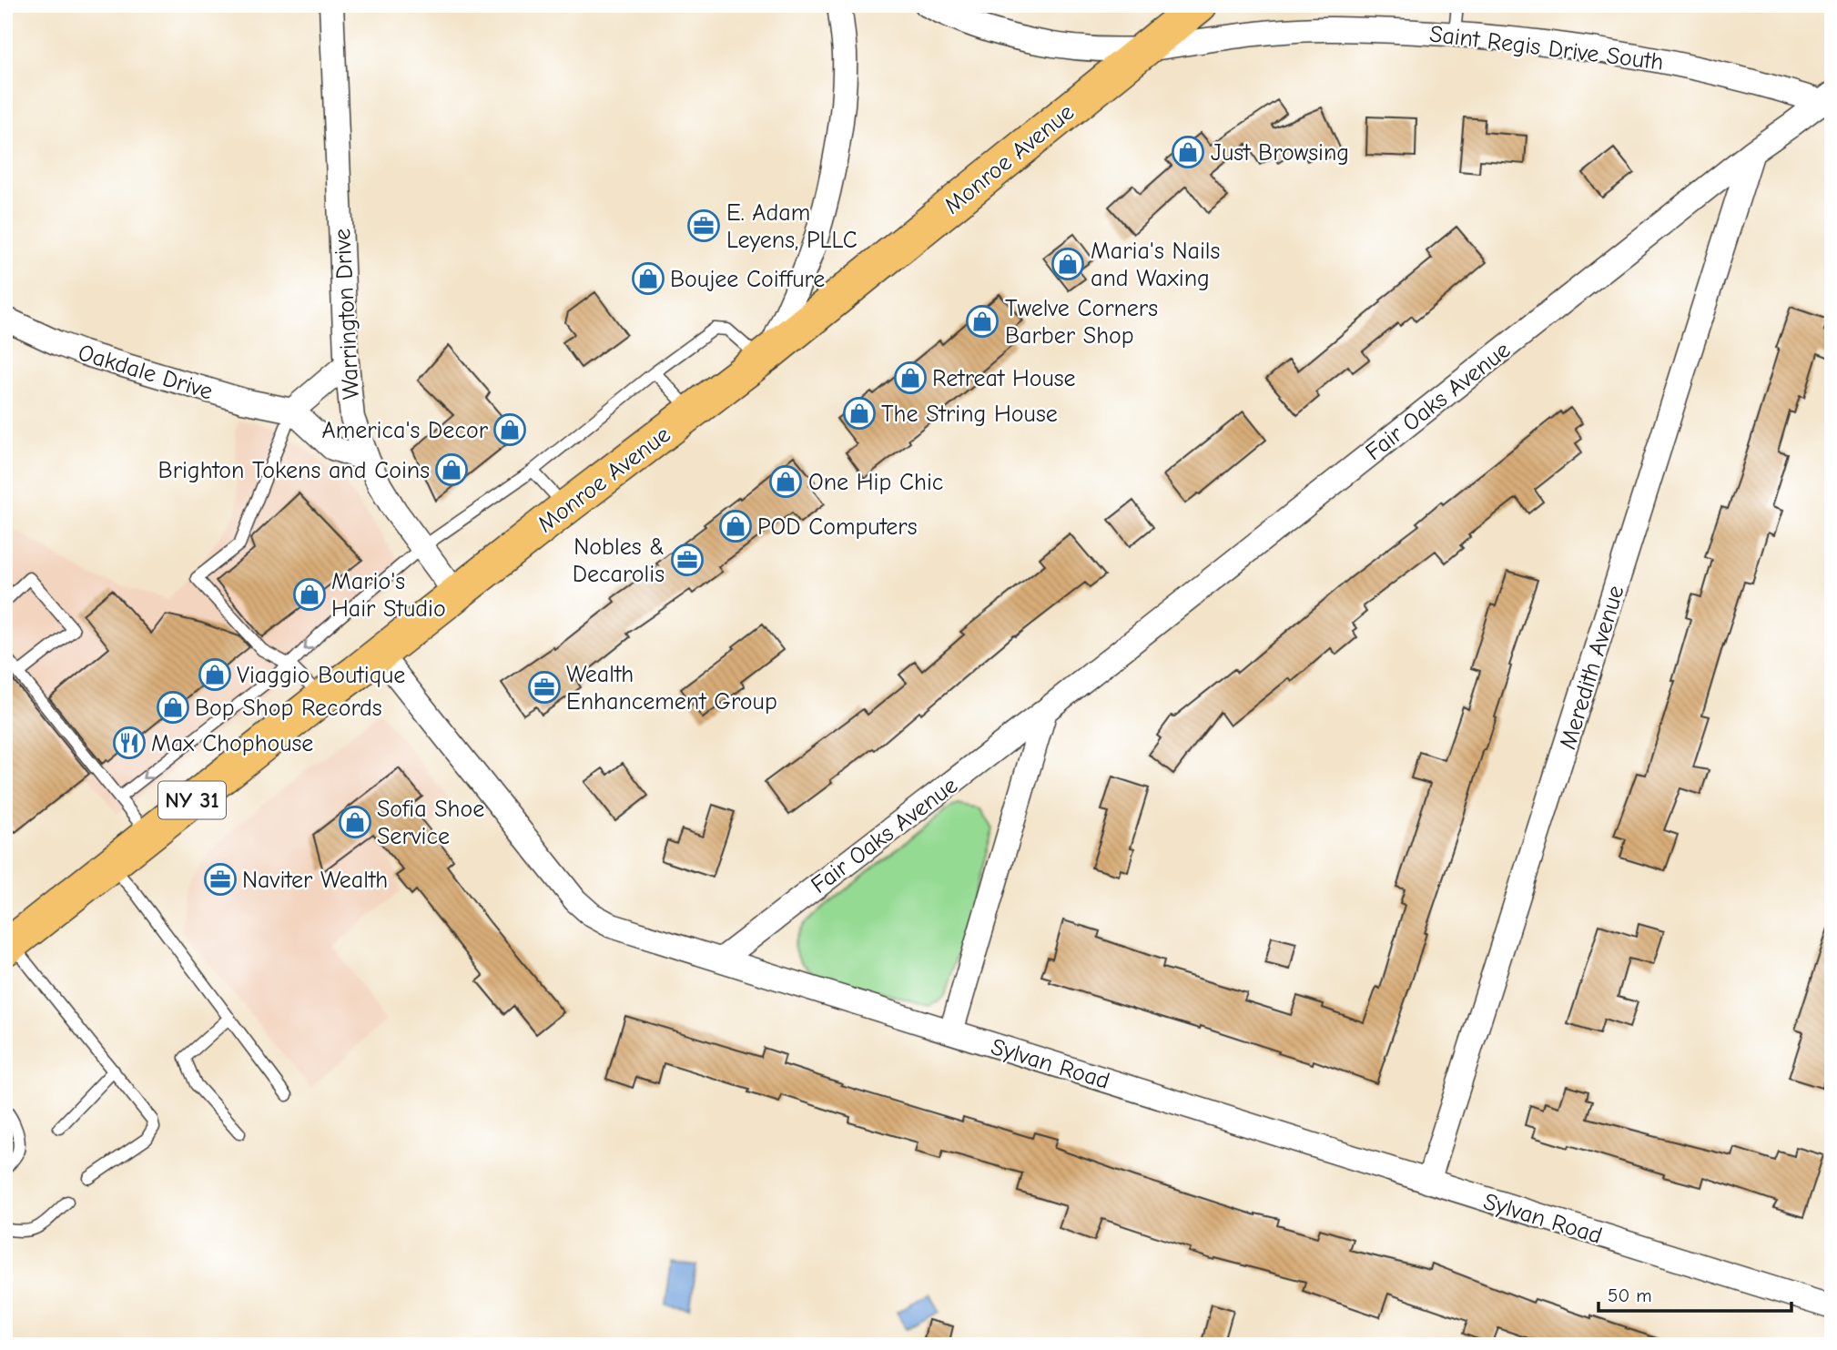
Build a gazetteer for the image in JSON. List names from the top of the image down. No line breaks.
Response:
{"streets":{"main road":["Monroe Avenue","NY 31"],"street":["Saint Regis Drive South","Warrington Drive","Oakdale Drive","Fair Oaks Avenue","Meredith Avenue","Sylvan Road"]},"crossings":[["Saint Regis Drive South","Monroe Avenue"],["Saint Regis Drive South","Fair Oaks Avenue"],["Monroe Avenue","Warrington Drive"],["Monroe Avenue","Sylvan Road"],["Fair Oaks Avenue","Meredith Avenue"],["Fair Oaks Avenue","Sylvan Road"],["Meredith Avenue","Sylvan Road"]],"places":{"shop":["Just Browsing","Maria's Nails and Waxing","Boujee Coiffure","Twelve Corners Barber Shop","Retreat House","The String House","America's Decor","Brighton Tokens and Coins","One Hip Chic","POD Computers","Mario's Hair Studio","Viaggio Boutique","Bop Shop Records","Sofia Shoe Service"],"office":["E. Adam Leyens, PLLC","Nobles & Decarolis","Wealth Enhancement Group","Naviter Wealth"],"restaurant":["Max Chophouse"]},"scale_bar":"50 m"}
